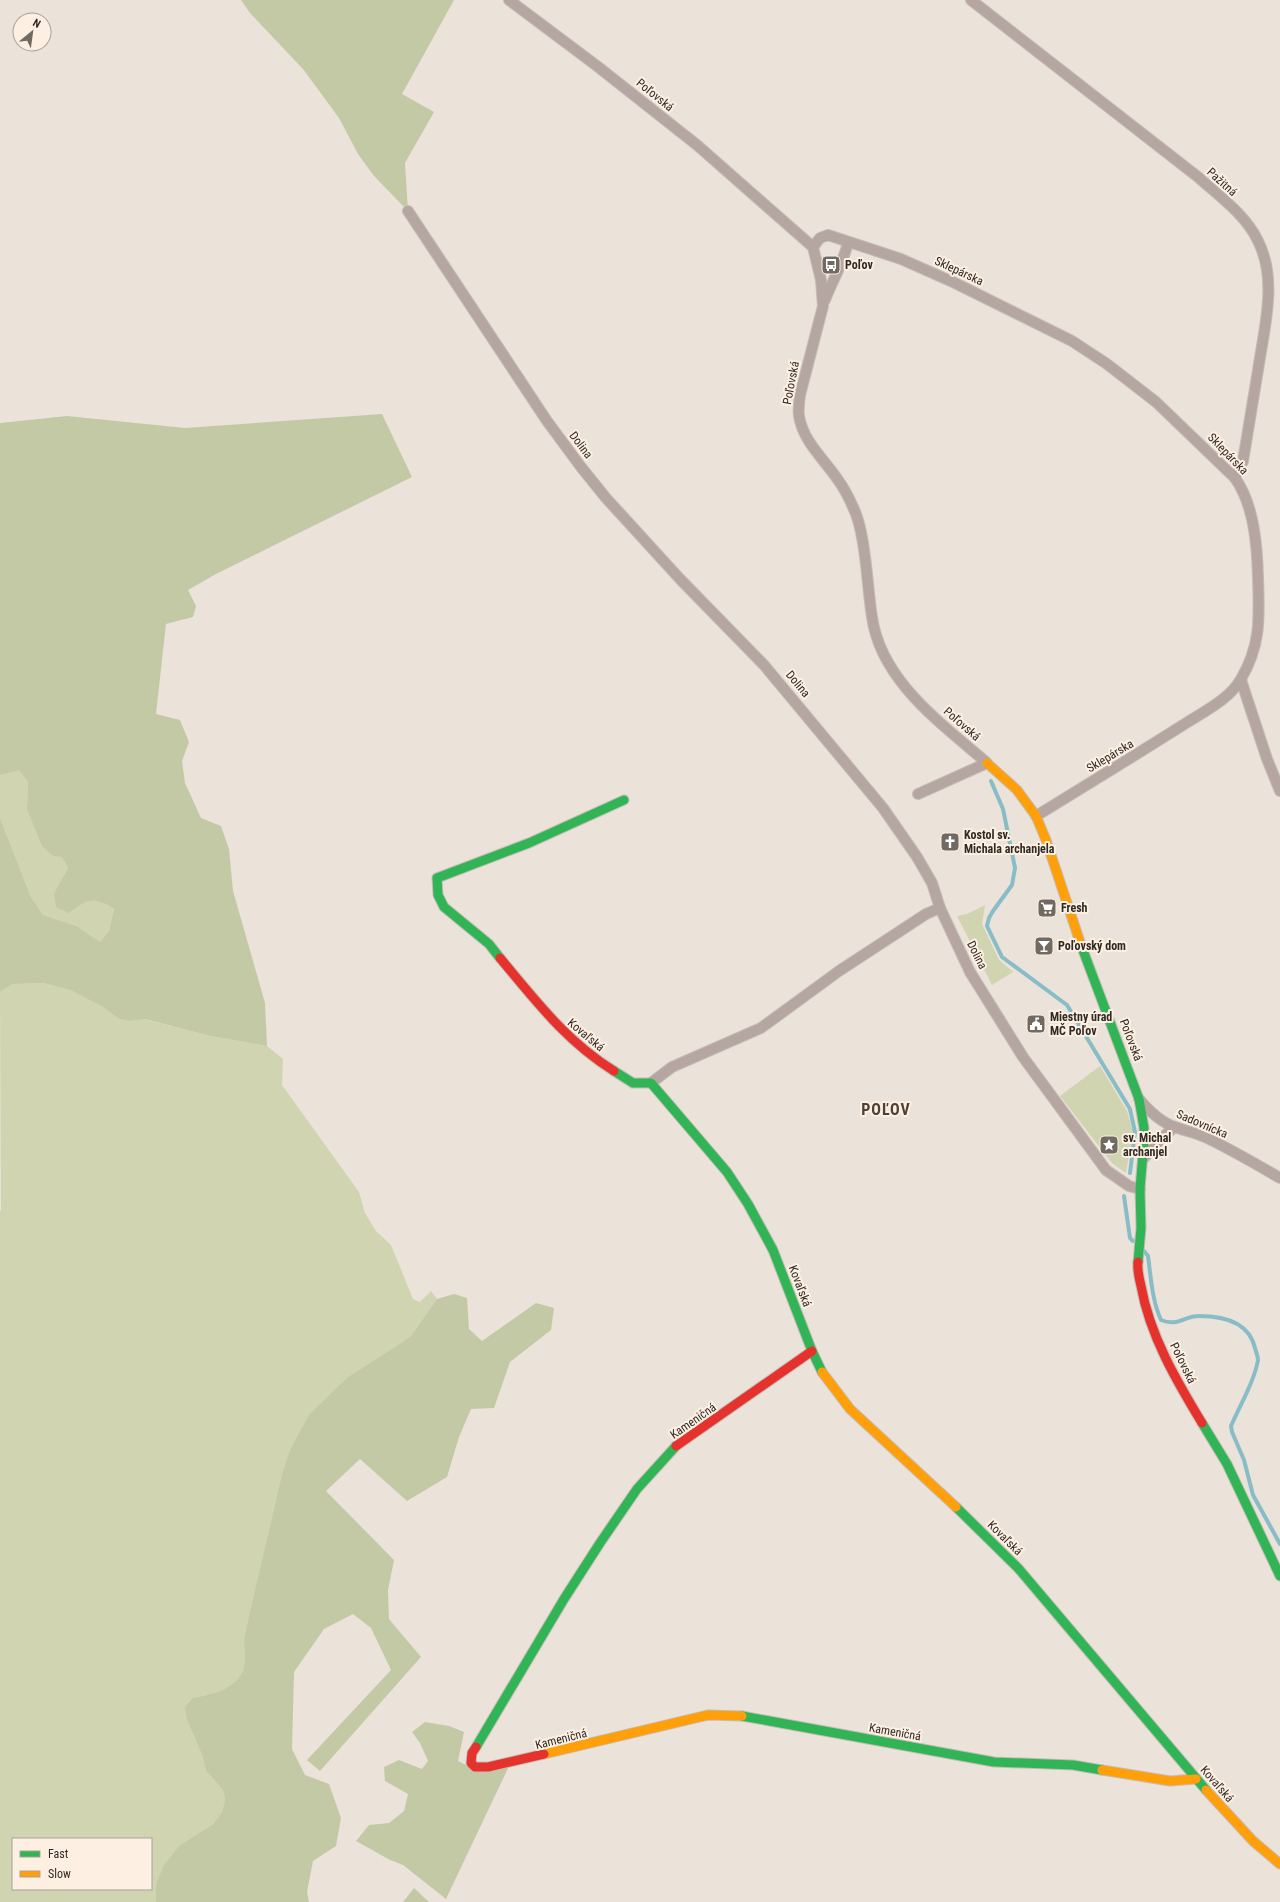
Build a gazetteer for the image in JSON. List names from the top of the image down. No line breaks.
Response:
{"streets":{"street":["Poľovská","Pažitná","Sklepárska","Dolina","Kovaľská","Sadovnícka","Kameničná"]},"crossings":[["Poľovská","Sklepárska"],["Poľovská","Dolina"],["Poľovská","Sadovnícka"],["Pažitná","Sklepárska"],["Kovaľská","Kameničná"]],"districts":["POĽOV"],"places":{"bus stop":["Poľov"],"church":["Kostol sv. Michala archanjela"],"supermarket":["Fresh"],"bar":["Poľovský dom"],"public building":["Miestny úrad MČ Poľov"],"place":["sv. Michal archanjel"]},"legend":["Fast","Slow"],"north":"top right"}
